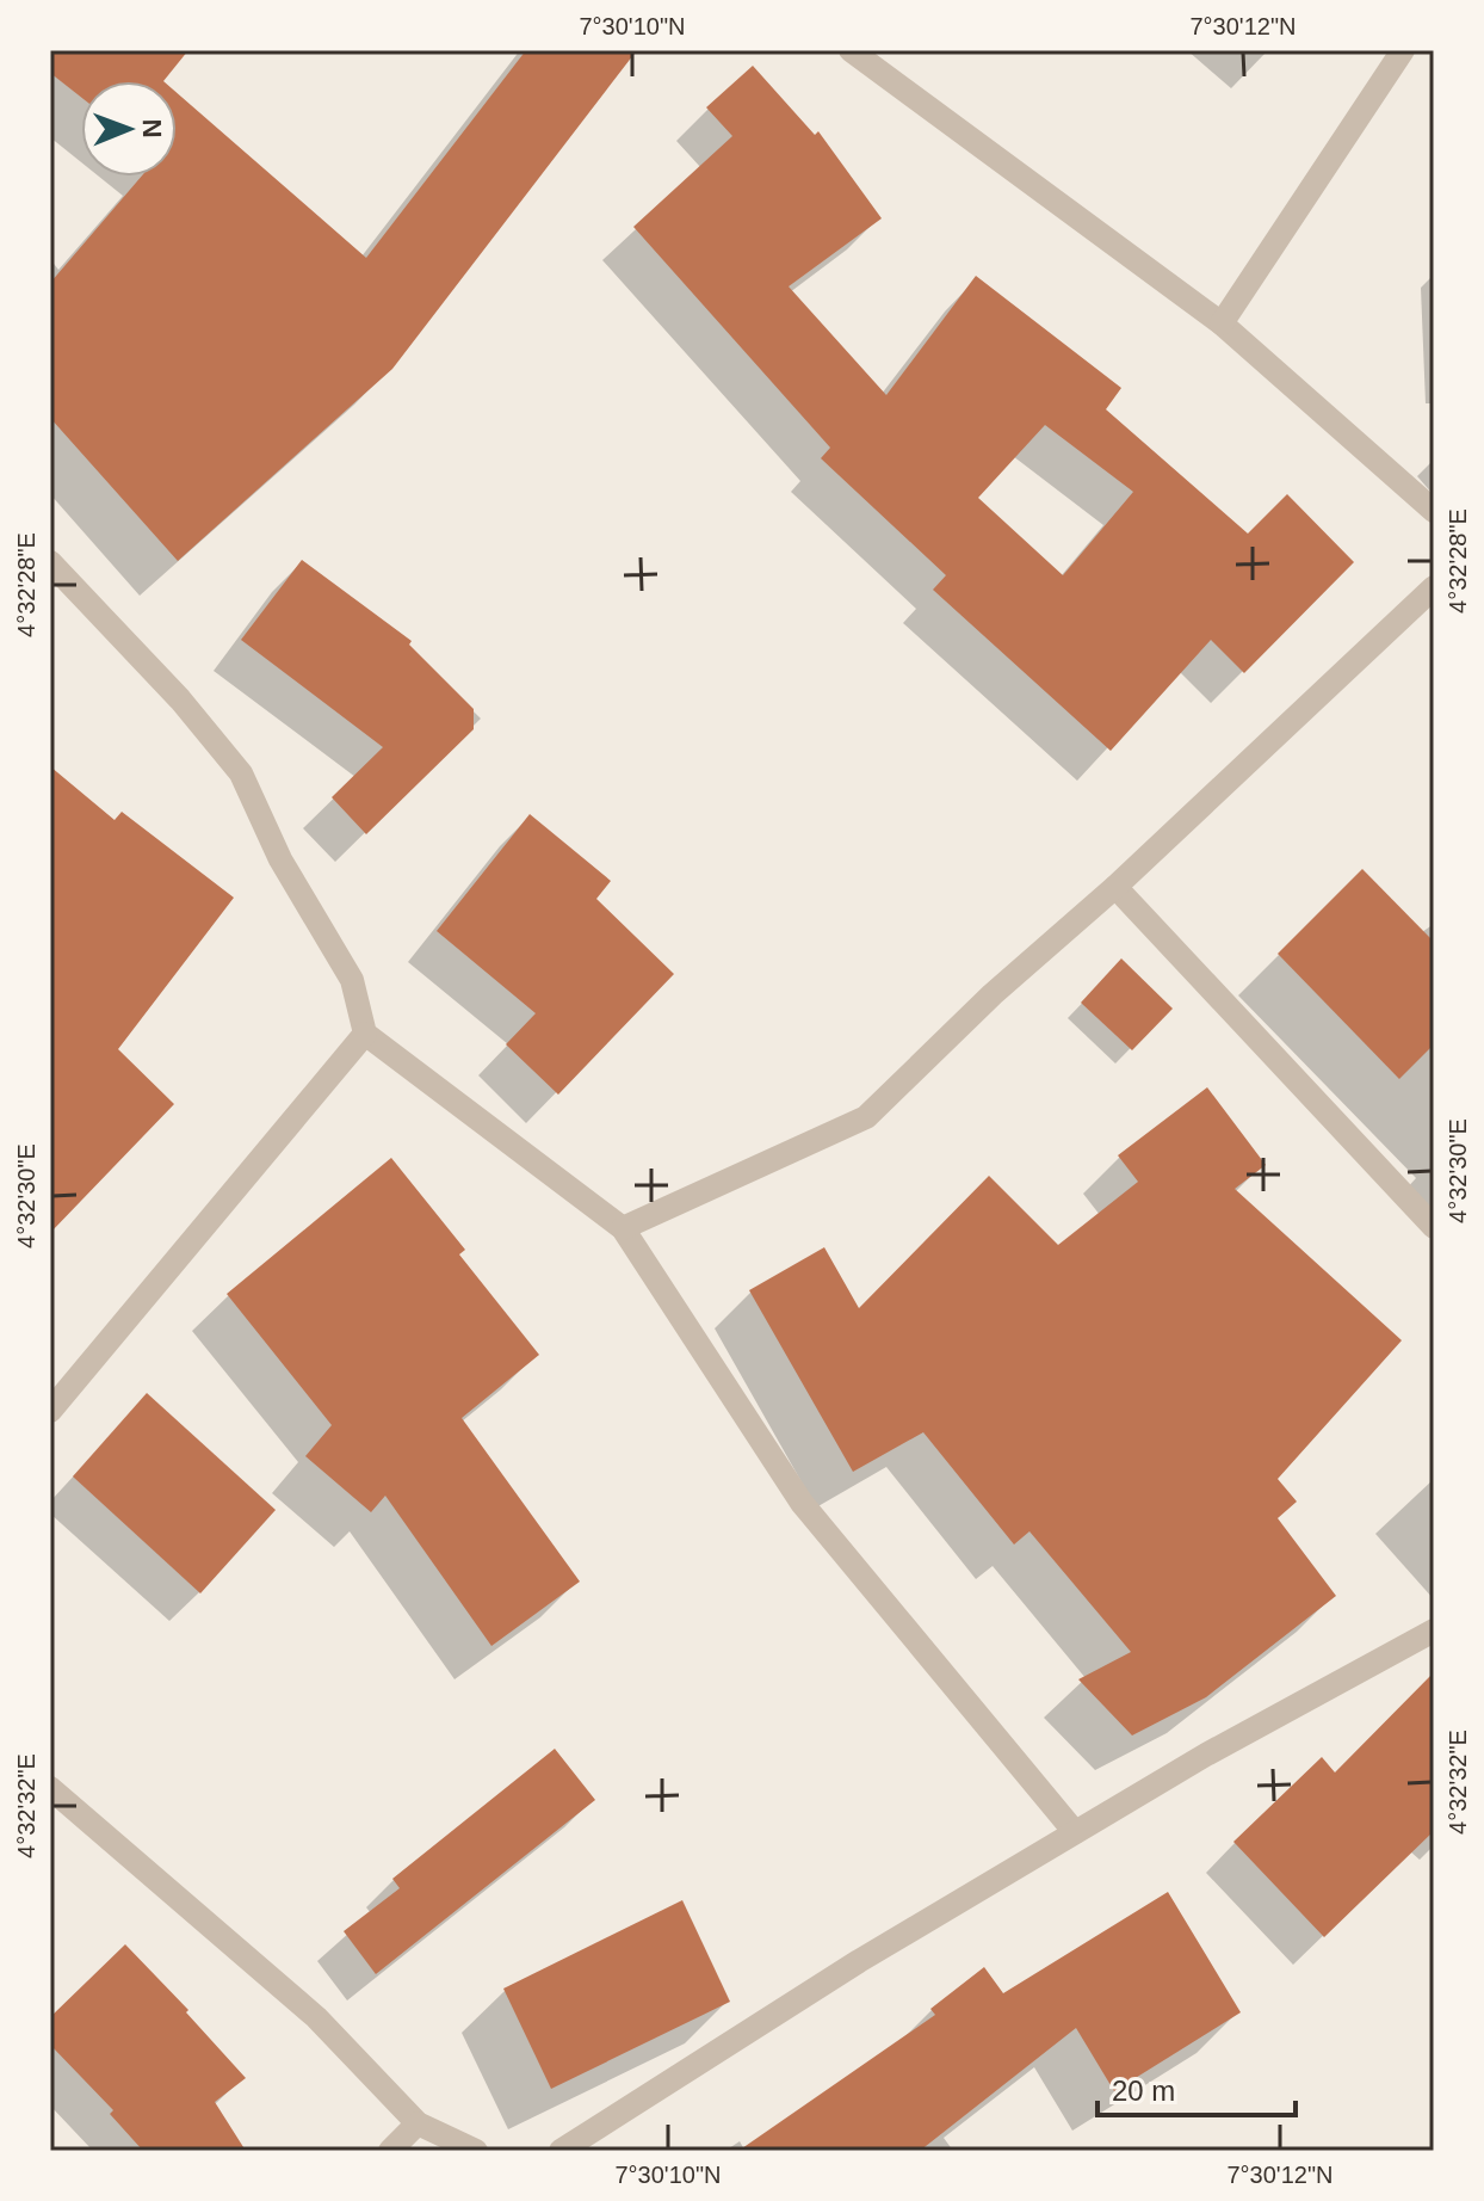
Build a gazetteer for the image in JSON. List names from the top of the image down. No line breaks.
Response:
{"scale_bar":"20 m","north":"right","coordinates":["7°30'10\"N","7°30'12\"N","4°32'28\"E","4°32'30\"E","4°32'32\"E"]}
